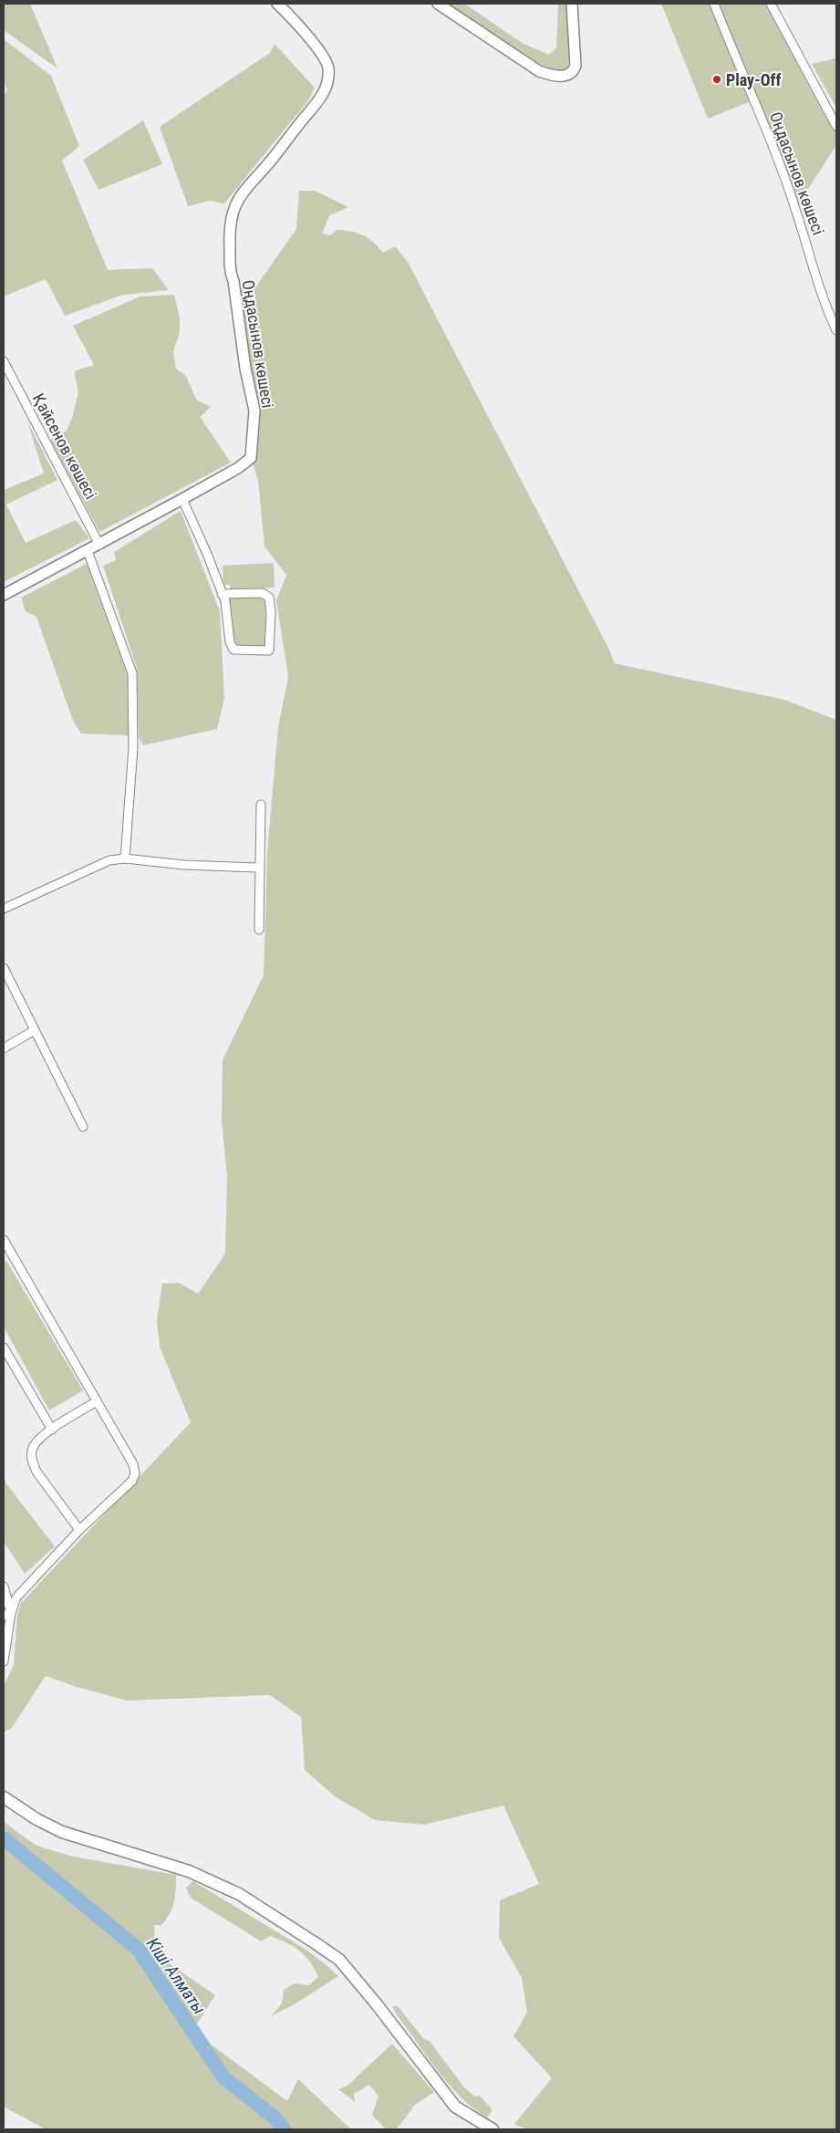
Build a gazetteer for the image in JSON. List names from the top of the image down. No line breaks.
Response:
{"streets":{"street":["Оңдасынов көшесі","Қайсенов көшесі"]},"crossings":[["Оңдасынов көшесі","Қайсенов көшесі"]],"water":["Кіші Алматы"],"places":["Play-Off"]}
